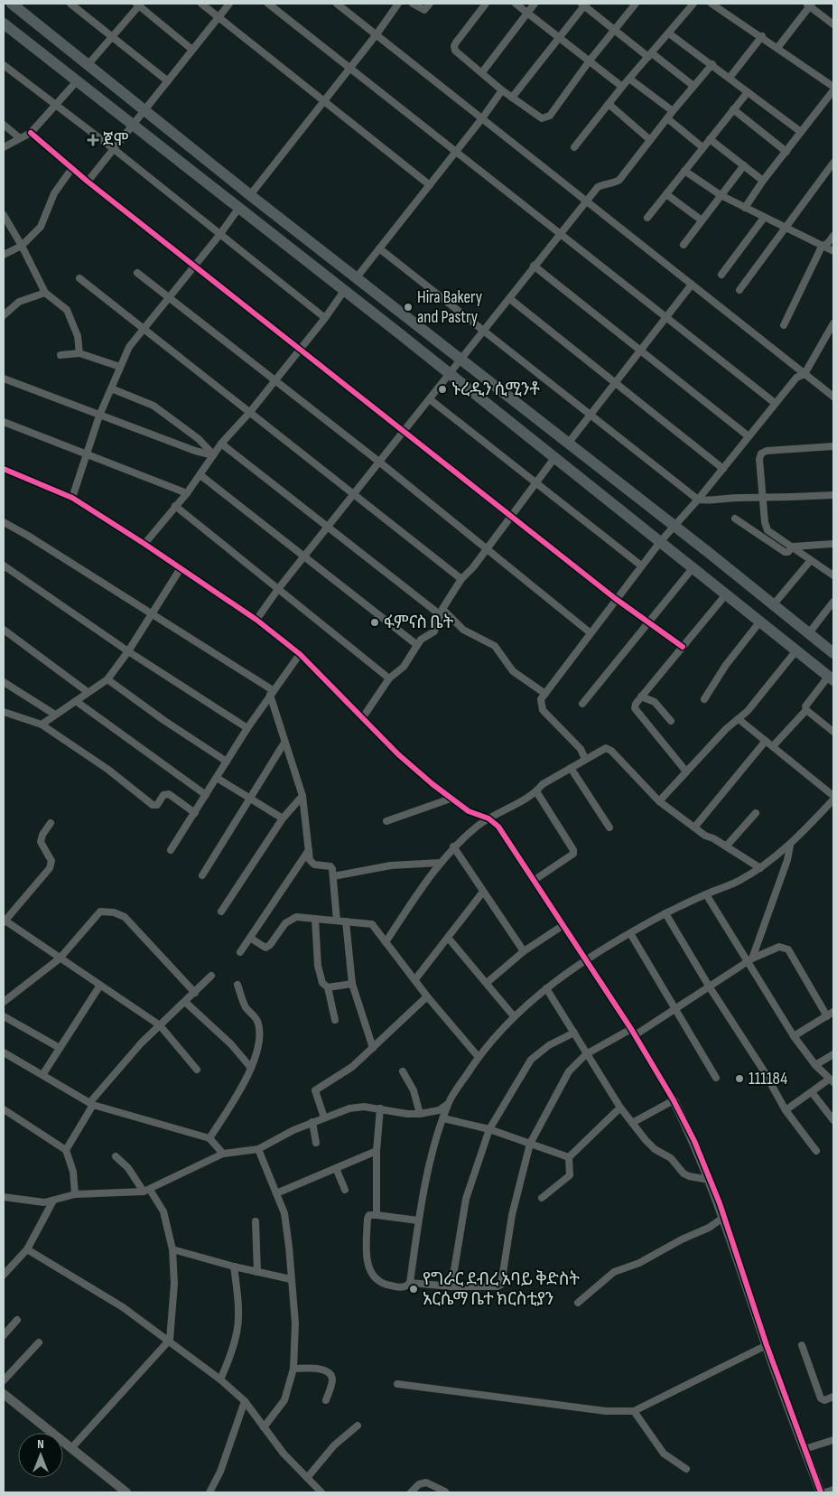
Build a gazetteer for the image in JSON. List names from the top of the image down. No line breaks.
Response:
{"places":{"health":["ጀሞ"],"other":["Hira Bakery and Pastry","ኑረዲን ሲሚንቶ","ፋምናስ ቤት","111184","የግራር ደብረ አባይ ቅድስት አርሴማ ቤተ ክርስቲያን"]},"north":"top"}
